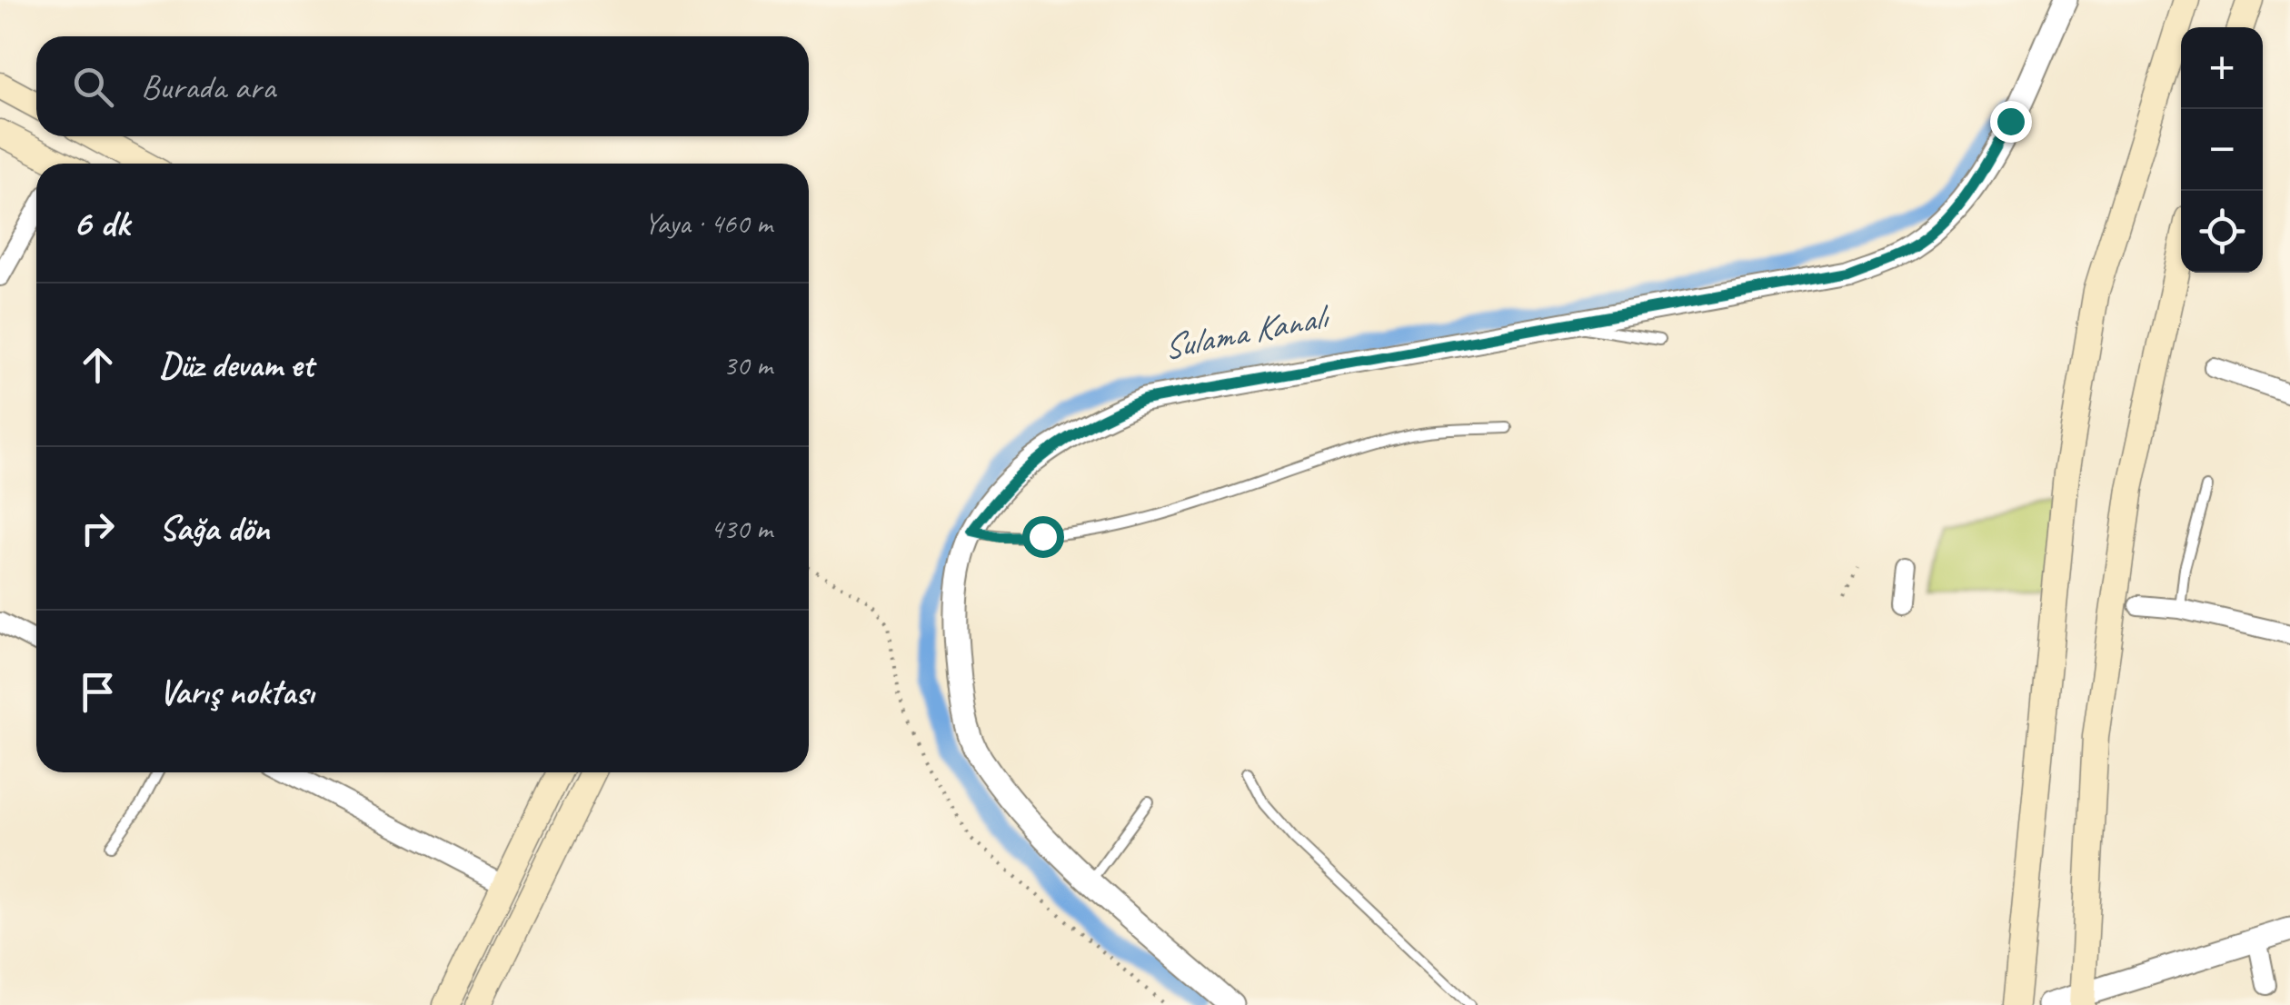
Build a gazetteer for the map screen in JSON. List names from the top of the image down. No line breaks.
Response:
{"water":["Sulama Kanalı"],"page":{"map_buttons":["+","−"],"search":"Burada ara","heading":["6 dk","Yaya · 460 m"],"list":[["Düz devam et","30 m"],["Sağa dön","430 m"],"Varış noktası"]}}
